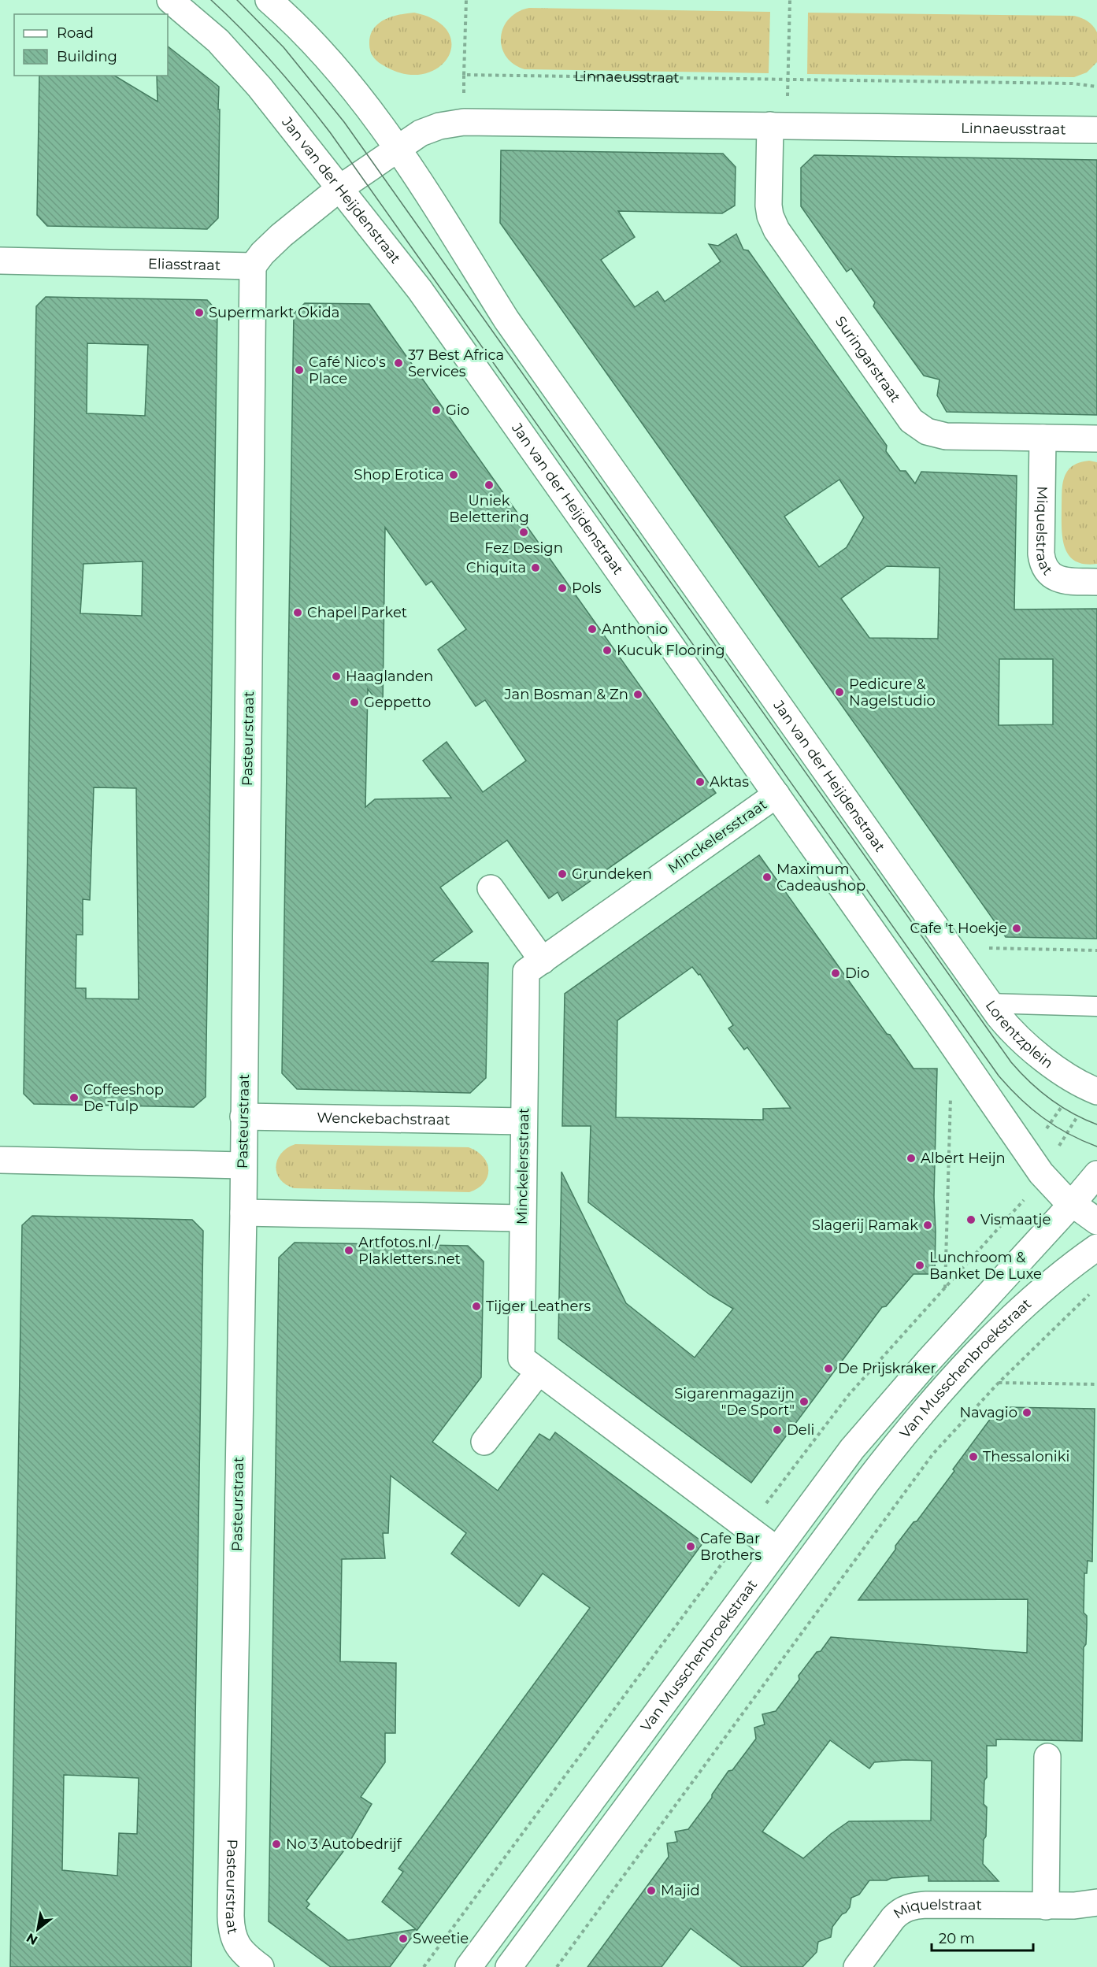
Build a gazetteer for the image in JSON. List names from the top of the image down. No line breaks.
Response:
{"streets":{"street":["Linnaeusstraat","Jan van der Heijdenstraat","Eliasstraat","Suringarstraat","Miquelstraat","Pasteurstraat","Minckelersstraat","Lorentzplein","Wenckebachstraat","Van Musschenbroekstraat"]},"crossings":[["Linnaeusstraat","Jan van der Heijdenstraat"],["Linnaeusstraat","Suringarstraat"],["Jan van der Heijdenstraat","Minckelersstraat"],["Jan van der Heijdenstraat","Lorentzplein"],["Eliasstraat","Pasteurstraat"],["Suringarstraat","Miquelstraat"],["Pasteurstraat","Wenckebachstraat"],["Minckelersstraat","Wenckebachstraat"],["Minckelersstraat","Van Musschenbroekstraat"]],"places":["Supermarkt Okida","37 Best Africa Services","Café Nico's Place","Gio","Shop Erotica","Uniek Belettering","Fez Design","Chiquita","Pols","Chapel Parket","Anthonio","Kucuk Flooring","Haaglanden","Pedicure & Nagelstudio","Jan Bosman & Zn","Geppetto","Aktas","Grundeken","Maximum Cadeaushop","Cafe 't Hoekje","Dio","Coffeeshop De Tulp","Albert Heijn","Vismaatje","Slagerij Ramak","Artfotos.nl / Plakletters.net","Lunchroom & Banket De Luxe","Tijger Leathers","De Prijskraker","Sigarenmagazijn \"De Sport\"","Navagio","Deli","Thessaloniki","Cafe Bar Brothers","No 3 Autobedrijf","Majid","Sweetie"],"legend":["Road","Building"],"scale_bar":"20 m","north":"bottom left"}
